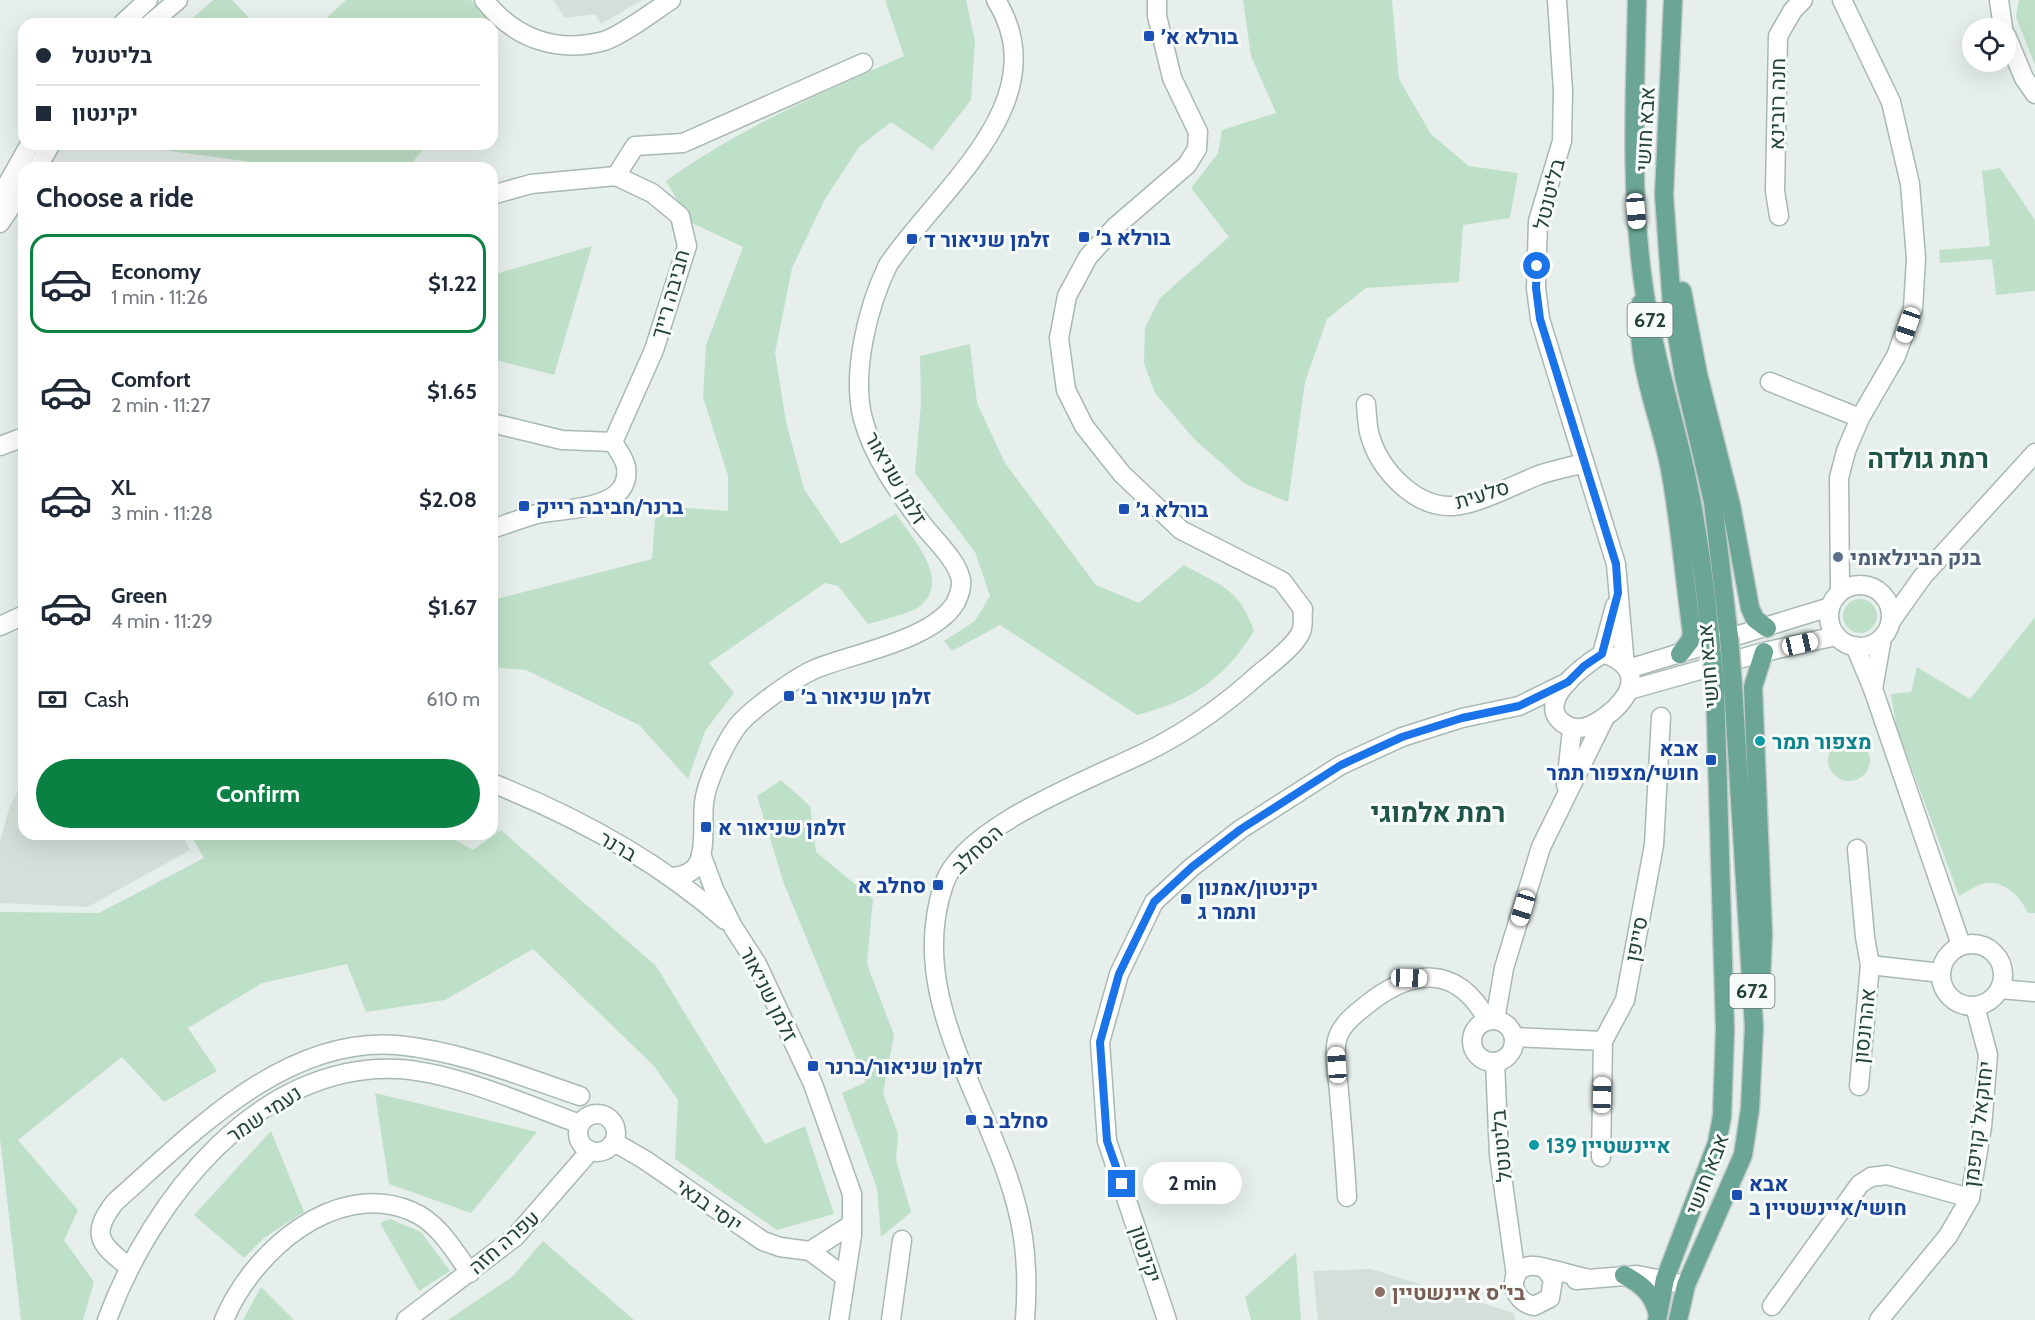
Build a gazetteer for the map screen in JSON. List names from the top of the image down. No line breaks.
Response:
{"streets":{"main road":["אבא חושי","672"],"street":["חנה רובינא","בליטנטל","חביבה רייך","זלמן שניאור","סלעית","ברנר","הסחלב","סייפן","אהרונסון","נעמי שמר","יחזקאל קויפמן","יוסי בנאי","עפרה חזה","יקינטון"]},"crossings":[["בליטנטל","סלעית"],["בליטנטל","יקינטון"],["זלמן שניאור","ברנר"],["זלמן שניאור","יוסי בנאי"],["אהרונסון","יחזקאל קויפמן"],["נעמי שמר","יוסי בנאי"],["נעמי שמר","עפרה חזה"],["יוסי בנאי","עפרה חזה"]],"districts":["רמת גולדה","רמת אלמוגי"],"places":{"transit":["בורלא א׳","בורלא ב׳","זלמן שניאור ד","ברנר/חביבה רייק","בורלא ג׳","זלמן שניאור ב׳","אבא חושי/מצפור תמר","זלמן שניאור א","סחלב א","יקינטון/אמנון ותמר ג","זלמן שניאור/ברנר","סחלב ב","אבא חושי/איינשטיין ב"],"other":["בנק הבינלאומי","מצפור תמר","איינשטיין 139","בי\"ס איינשטיין"]},"page":{"banner":["בליטנטל","יקינטון"],"heading":"Choose a ride","list":[{"name":"Economy","note":"1 min · 11:26","value":"$1.22"},{"name":"Comfort","note":"2 min · 11:27","value":"$1.65"},{"name":"XL","note":"3 min · 11:28","value":"$2.08"},{"name":"Green","note":"4 min · 11:29","value":"$1.67"}],"pay":["Cash","610 m"],"buttons":"Confirm","bubble":"2 min"}}
